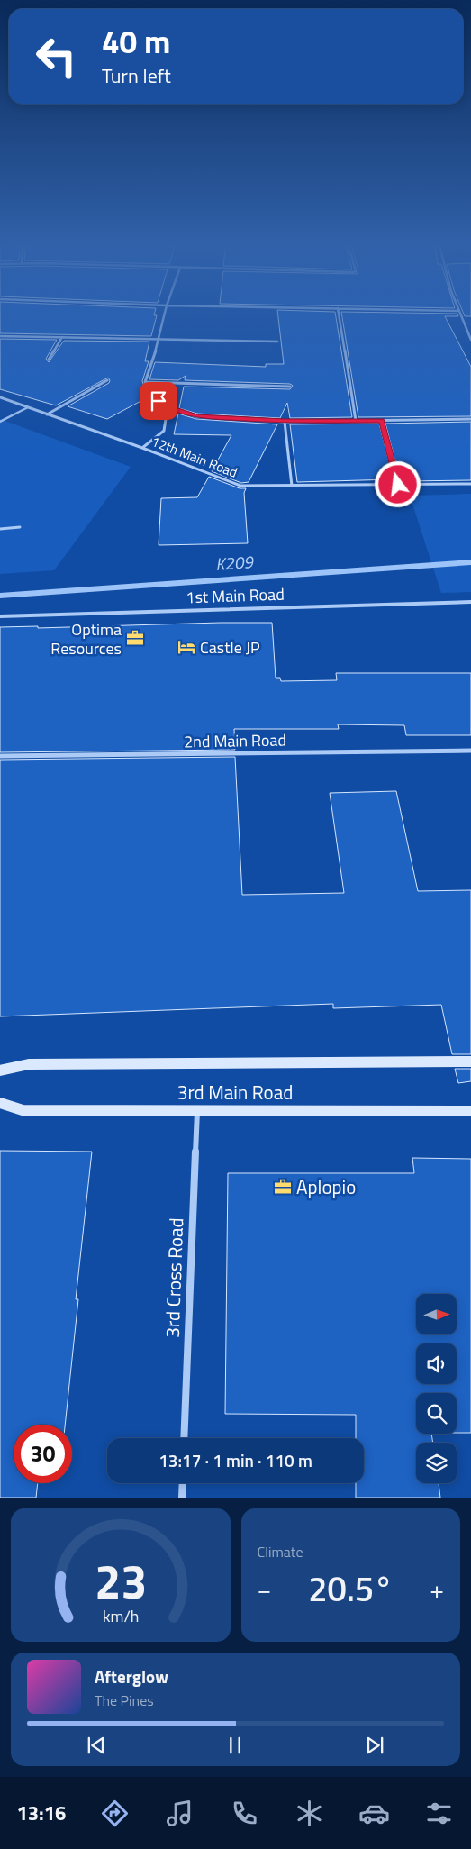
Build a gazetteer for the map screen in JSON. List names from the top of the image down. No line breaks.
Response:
{"streets":{"street":["12th Main Road","1st Main Road","2nd Main Road","3rd Main Road","3rd Cross Road"]},"crossings":[["3rd Main Road","3rd Cross Road"]],"water":["K209"],"places":{"office":["Optima Resources","Aplopio"],"hotel":["Castle JP"]},"north":"right","page":{"turn":["40 m","Turn left"],"limit":"30","trip":"13:17 · 1 min · 110 m","tile":"Climate","heat":["−","20.5°","+"],"song":["Afterglow","The Pines"],"tabs":"13:16","gauge":["23","km/h"]}}
